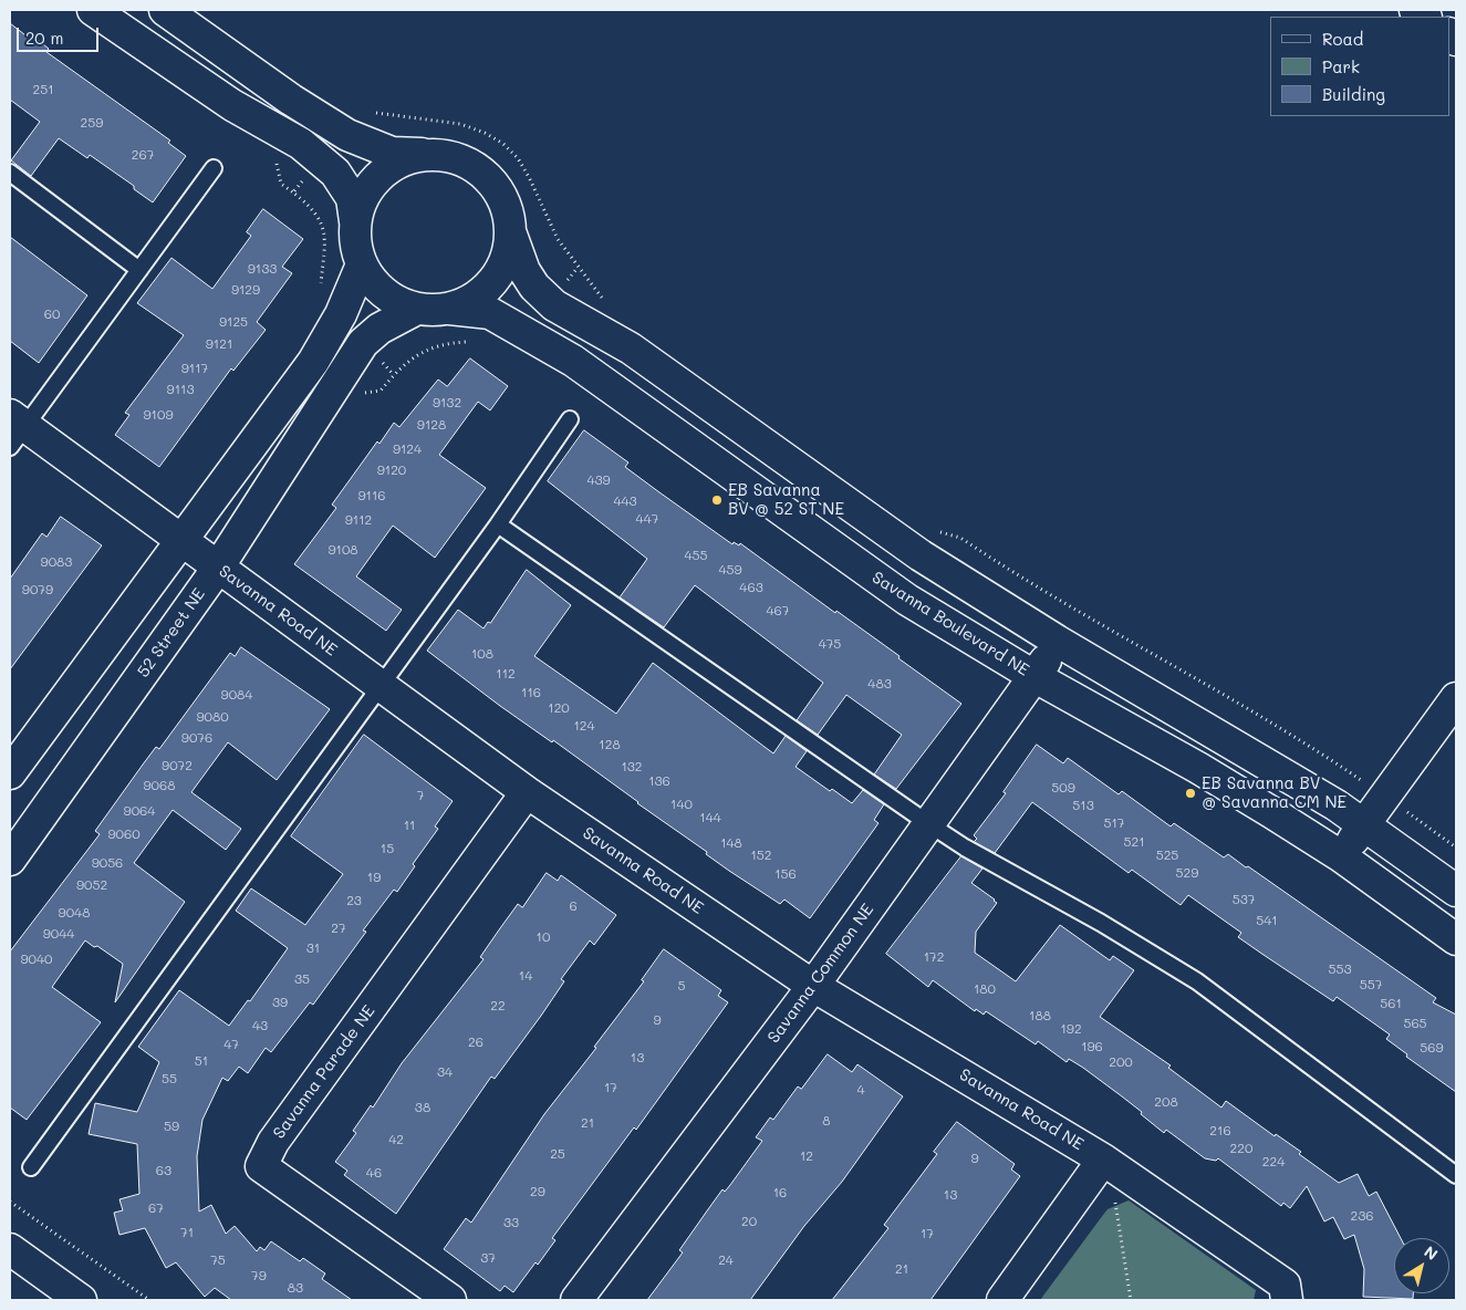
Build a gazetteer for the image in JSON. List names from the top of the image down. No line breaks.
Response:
{"streets":{"street":["Savanna Road NE","Savanna Boulevard NE","52 Street NE","Savanna Common NE","Savanna Parade NE"]},"crossings":[["Savanna Road NE","52 Street NE"],["Savanna Road NE","Savanna Common NE"],["Savanna Road NE","Savanna Parade NE"],["Savanna Boulevard NE","52 Street NE"],["Savanna Boulevard NE","Savanna Common NE"]],"places":["EB Savanna BV @ 52 ST NE","EB Savanna BV @ Savanna CM NE"],"house_numbers":["251","259","267","9133","9129","60","9125","9121","9117","9113","9132","9109","9128","9124","9120","439","9116","443","447","9112","9108","455","9083","459","463","9079","467","475","108","112","483","116","9084","120","9080","124","9076","128","9072","132","136","9068","509","7","140","513","9064","144","517","11","9060","521","148","15","152","525","9056","529","156","19","9052","537","23","6","9048","541","27","9044","10","31","172","9040","553","14","35","557","5","180","39","561","22","188","9","565","43","192","26","47","196","569","13","51","200","34","55","17","4","208","38","8","21","59","216","42","220","25","12","9","224","63","46","29","16","13","67","236","20","33","71","17","37","75","24","21","79","83"],"legend":["Road","Park","Building"],"scale_bar":"20 m","north":"top right"}
